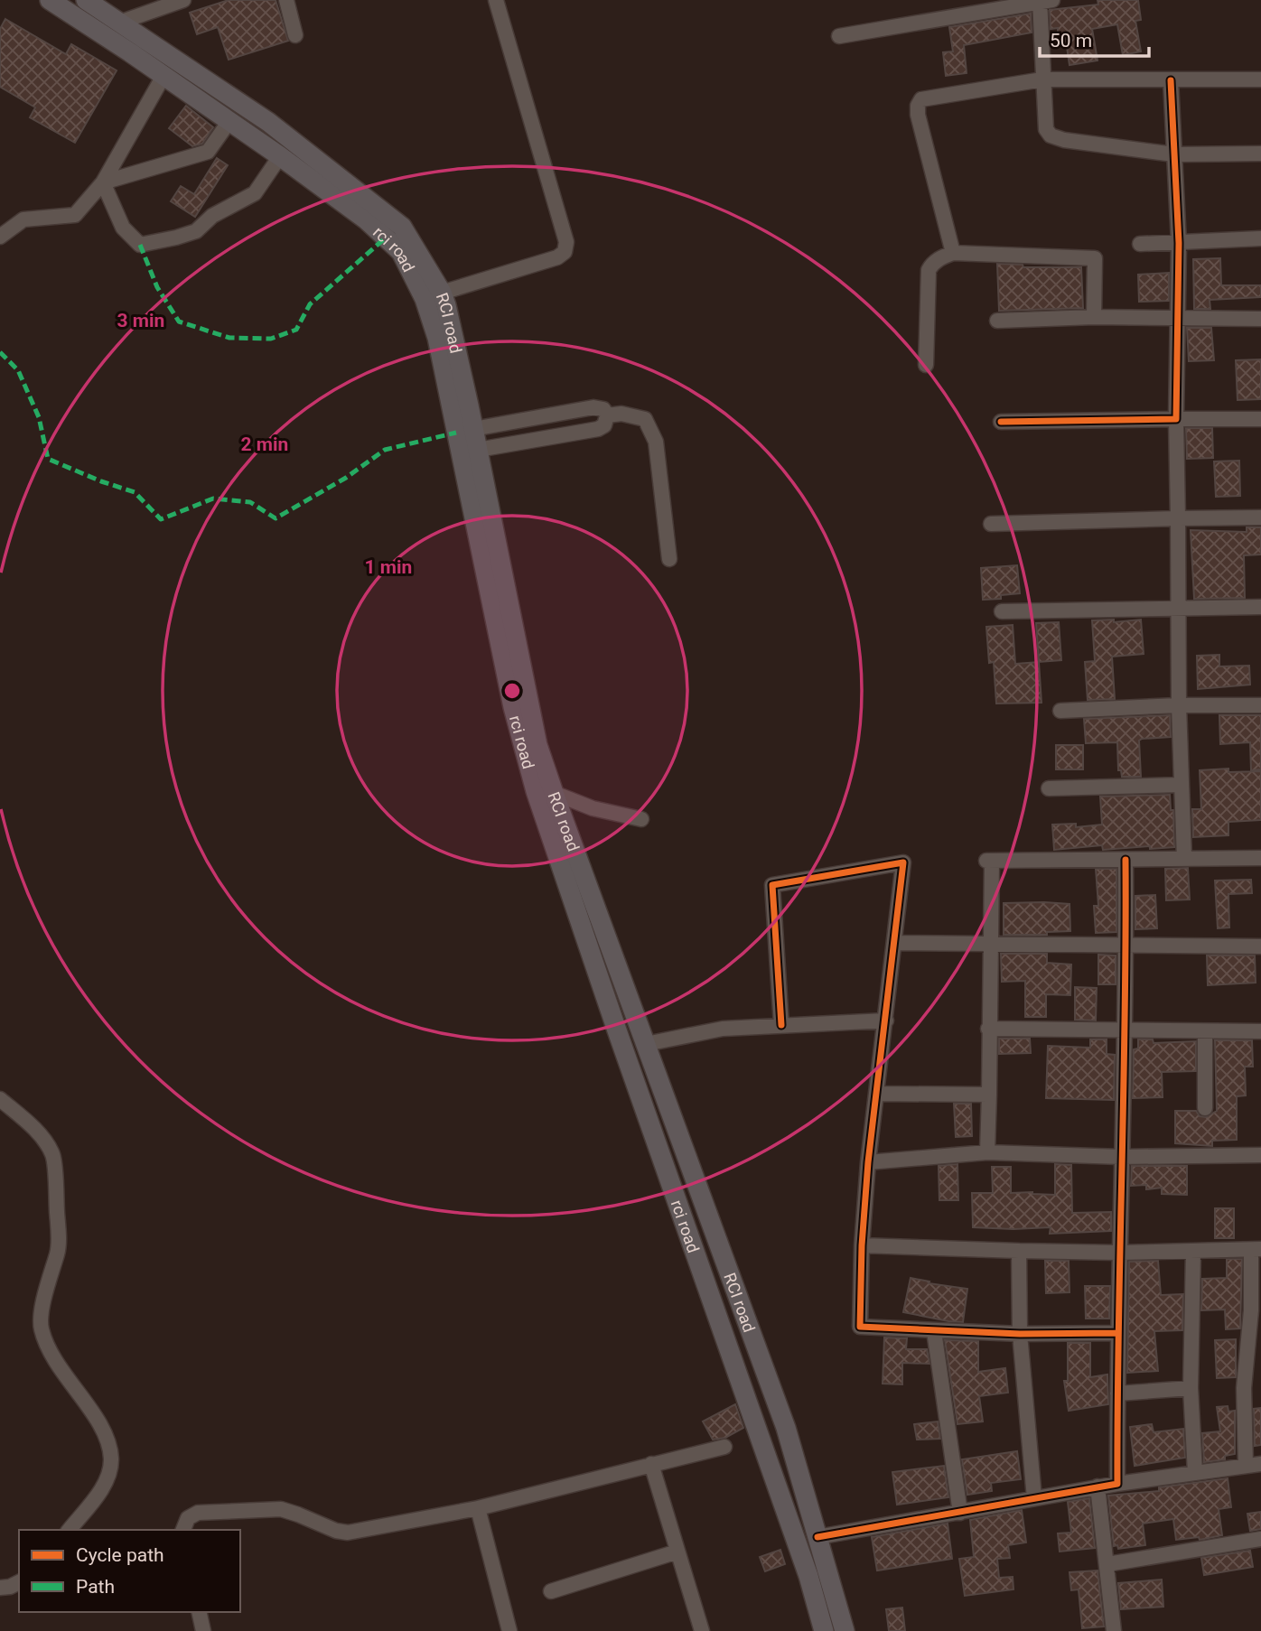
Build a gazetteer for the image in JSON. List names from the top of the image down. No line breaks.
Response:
{"streets":{"main road":["rci road","RCI road"]},"crossings":[["rci road","RCI road"]],"legend":["Cycle path","Path"],"scale_bar":"50 m","rings":["3 min","2 min","1 min"]}
